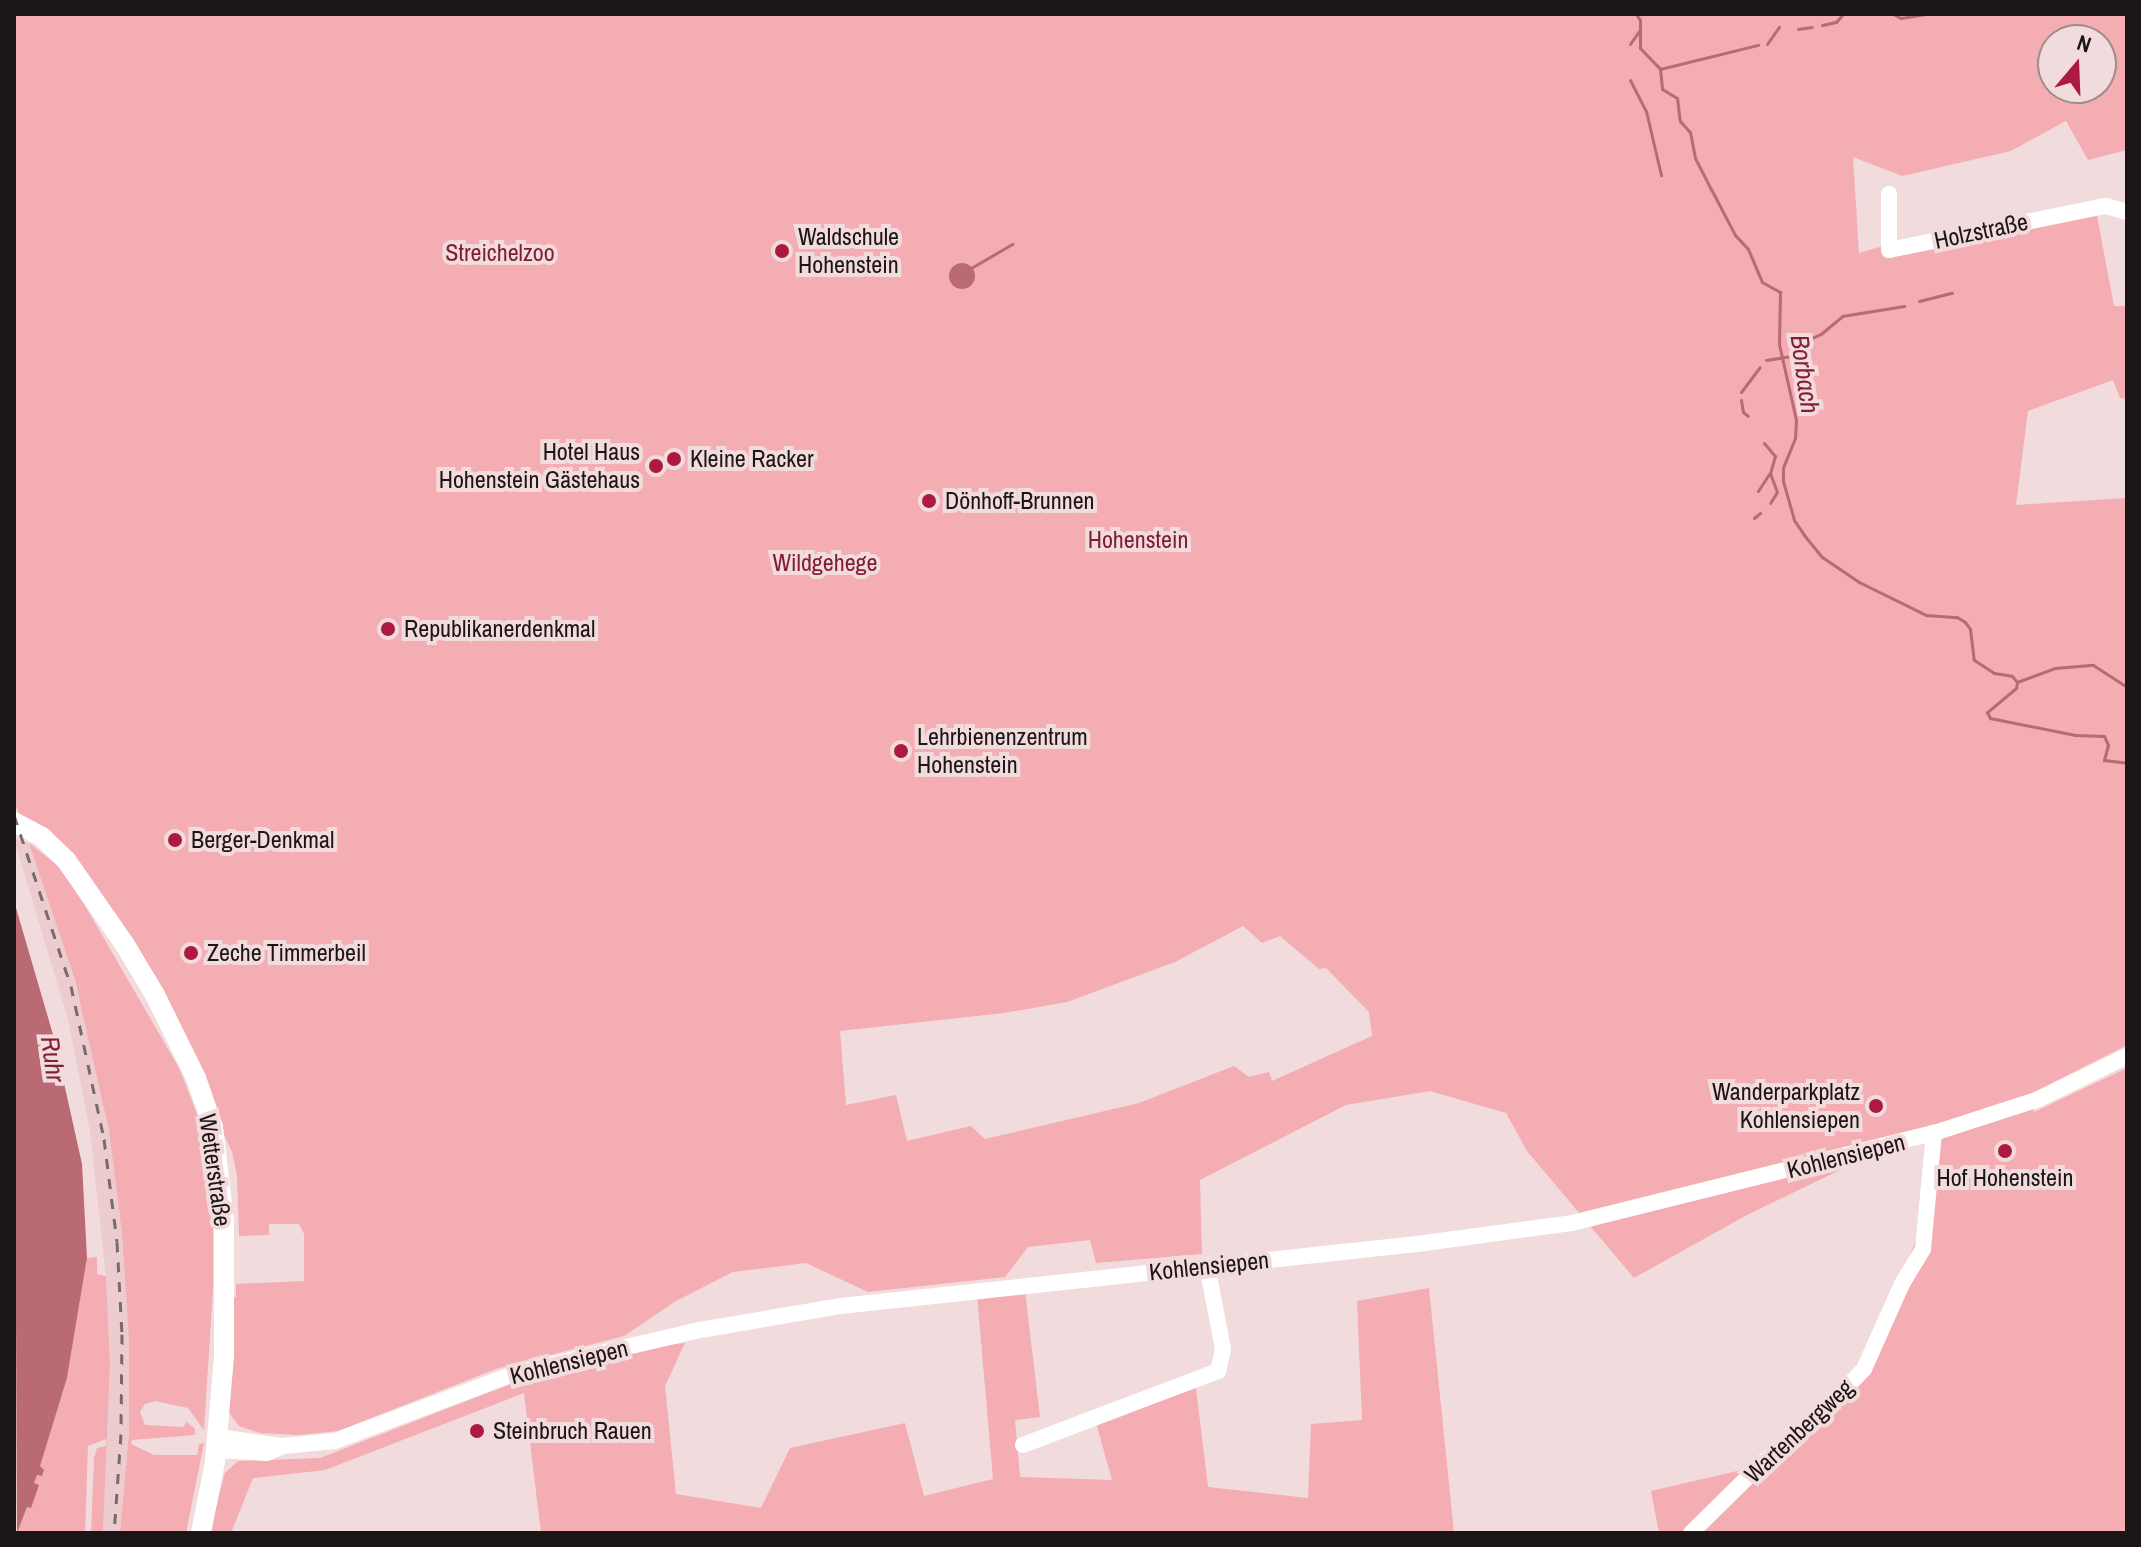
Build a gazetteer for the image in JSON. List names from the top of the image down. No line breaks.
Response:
{"streets":{"main road":["Wetterstraße"],"street":["Holzstraße","Kohlensiepen","Wartenbergweg"]},"crossings":[["Kohlensiepen","Wetterstraße"],["Kohlensiepen","Wartenbergweg"]],"water":["Borbach","Ruhr"],"parks":["Streichelzoo","Hohenstein","Wildgehege"],"places":["Waldschule Hohenstein","Kleine Racker","Hotel Haus Hohenstein Gästehaus","Dönhoff-Brunnen","Republikanerdenkmal","Lehrbienenzentrum Hohenstein","Berger-Denkmal","Zeche Timmerbeil","Wanderparkplatz Kohlensiepen","Hof Hohenstein","Steinbruch Rauen"],"north":"top"}
